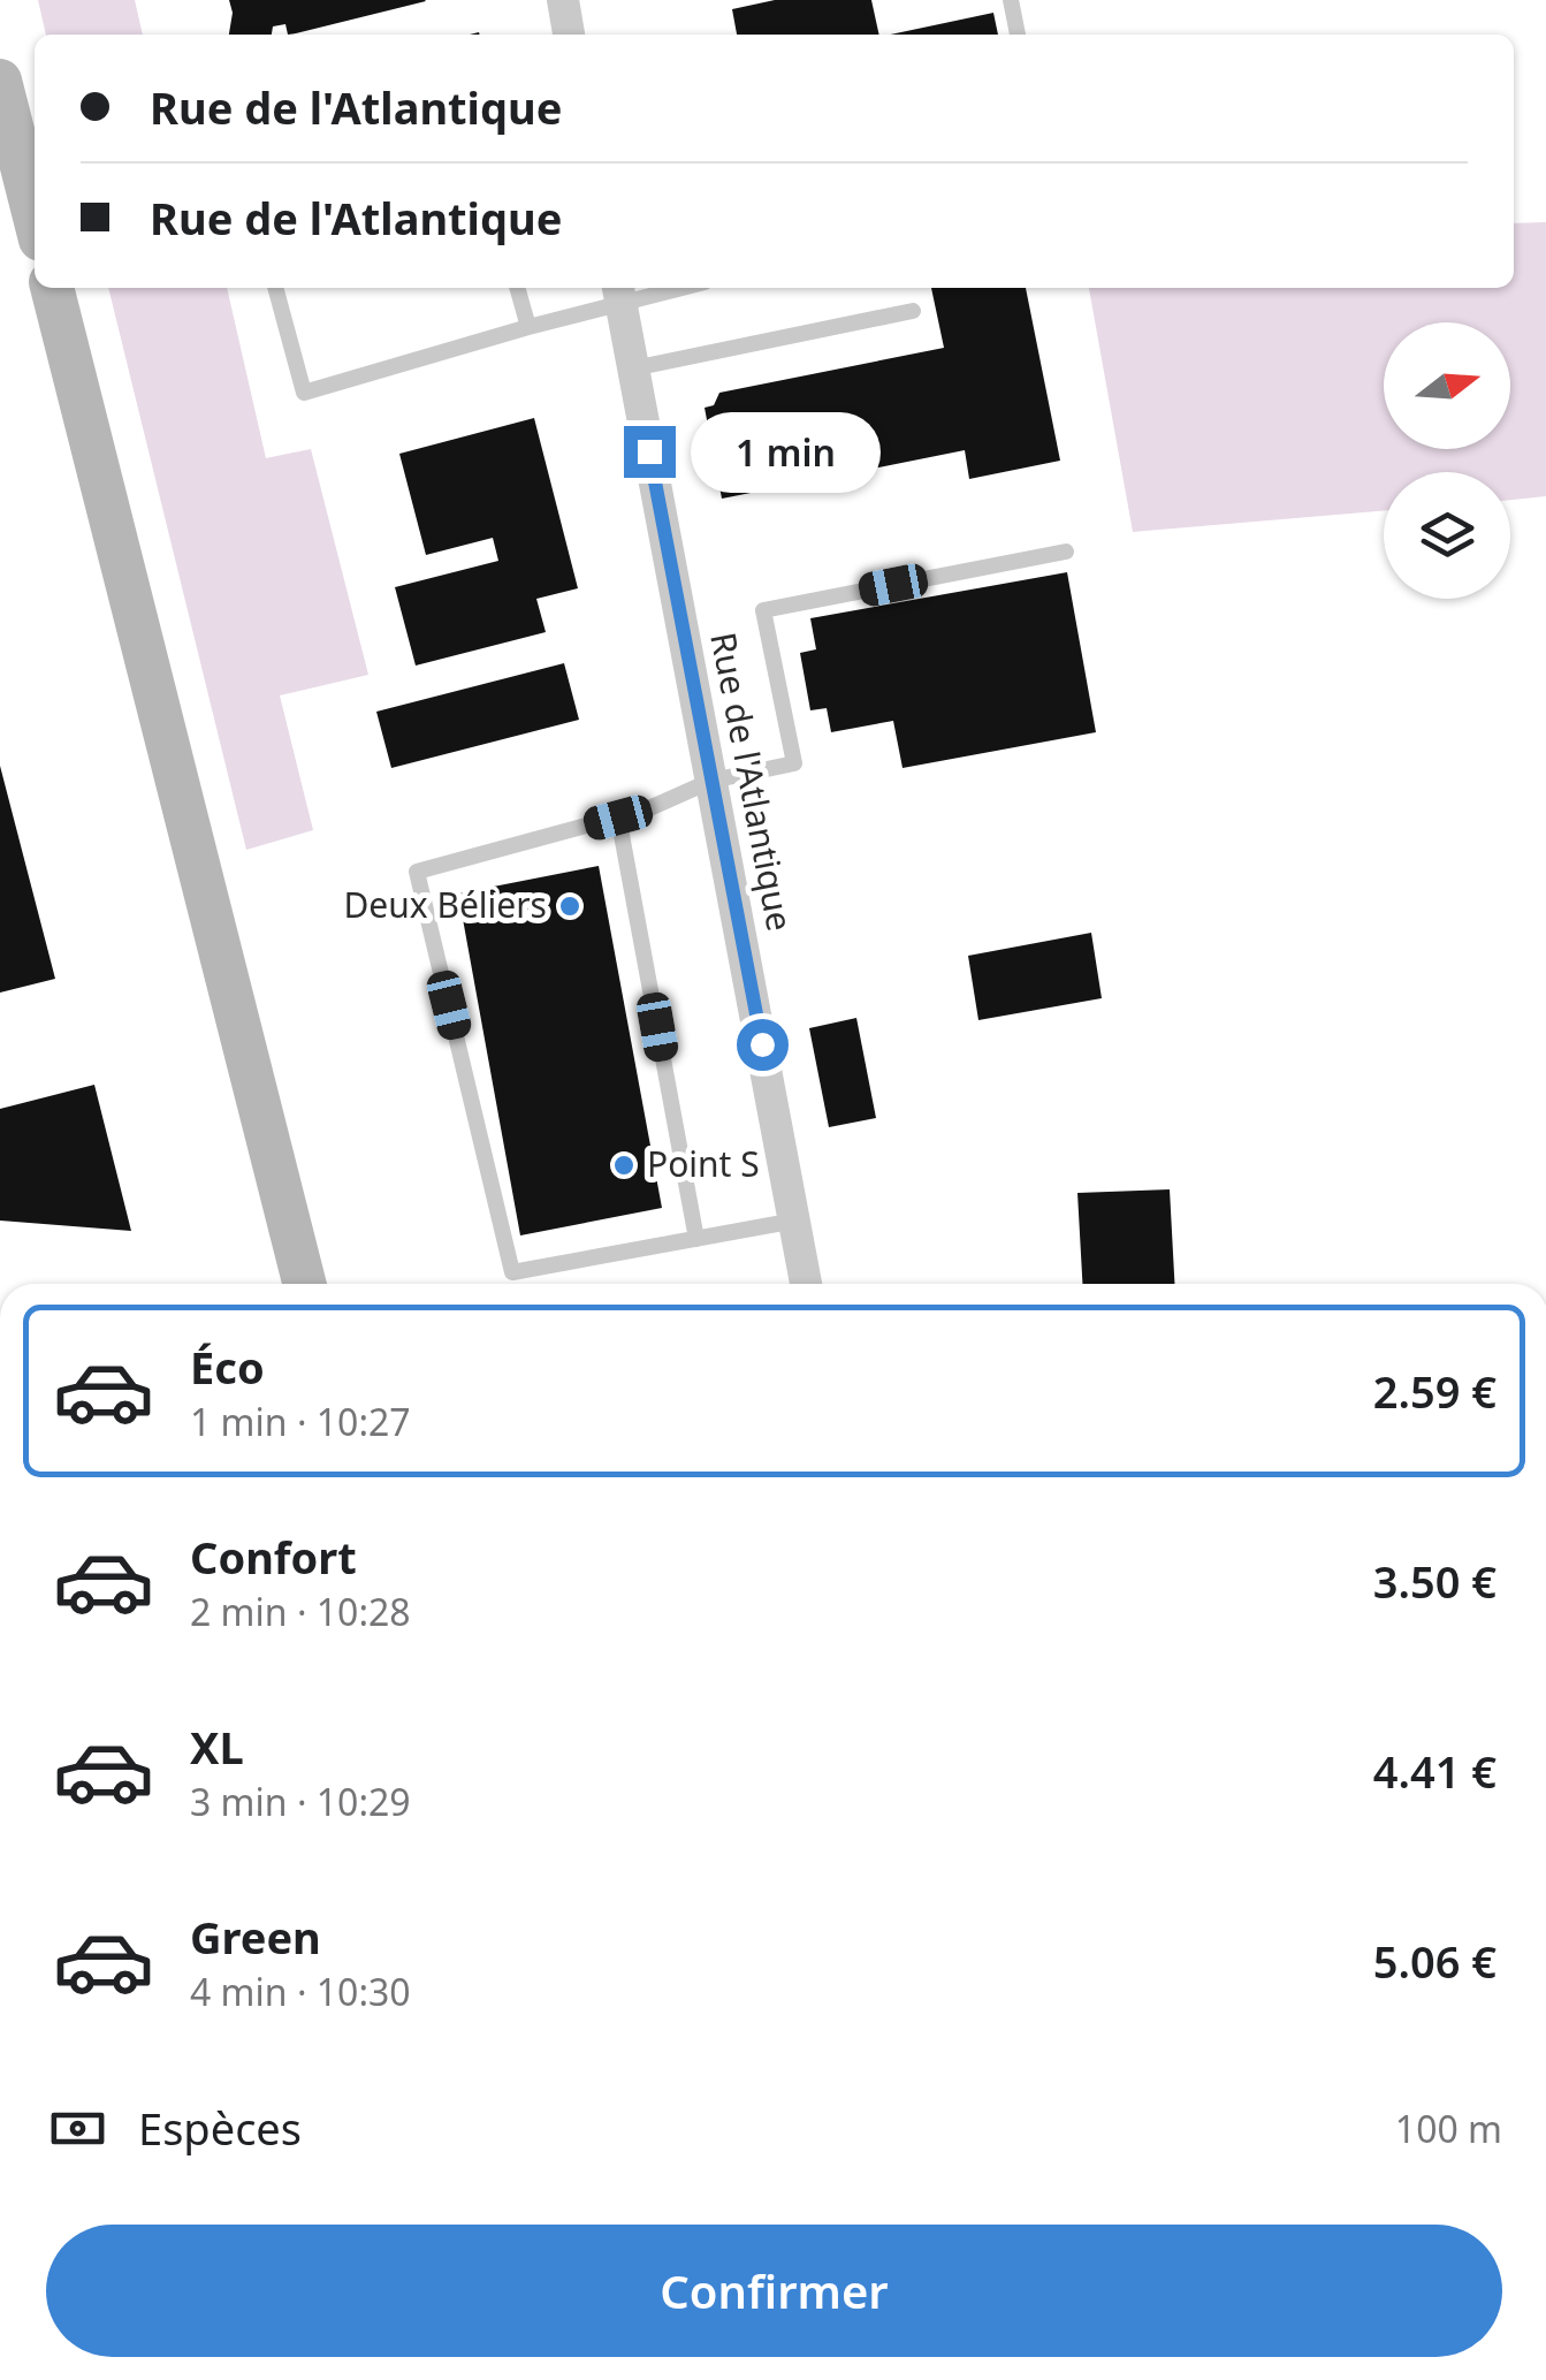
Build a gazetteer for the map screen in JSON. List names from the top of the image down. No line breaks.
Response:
{"streets":{"street":["Rue de l'Atlantique"]},"places":["Deux Béliers","Point S"],"north":"right","page":{"banner":["Rue de l'Atlantique","Rue de l'Atlantique"],"bubble":"1 min","list":[{"name":"Éco","note":"1 min · 10:27","value":"2.59 €"},{"name":"Confort","note":"2 min · 10:28","value":"3.50 €"},{"name":"XL","note":"3 min · 10:29","value":"4.41 €"},{"name":"Green","note":"4 min · 10:30","value":"5.06 €"}],"pay":["Espèces","100 m"],"buttons":"Confirmer"}}
